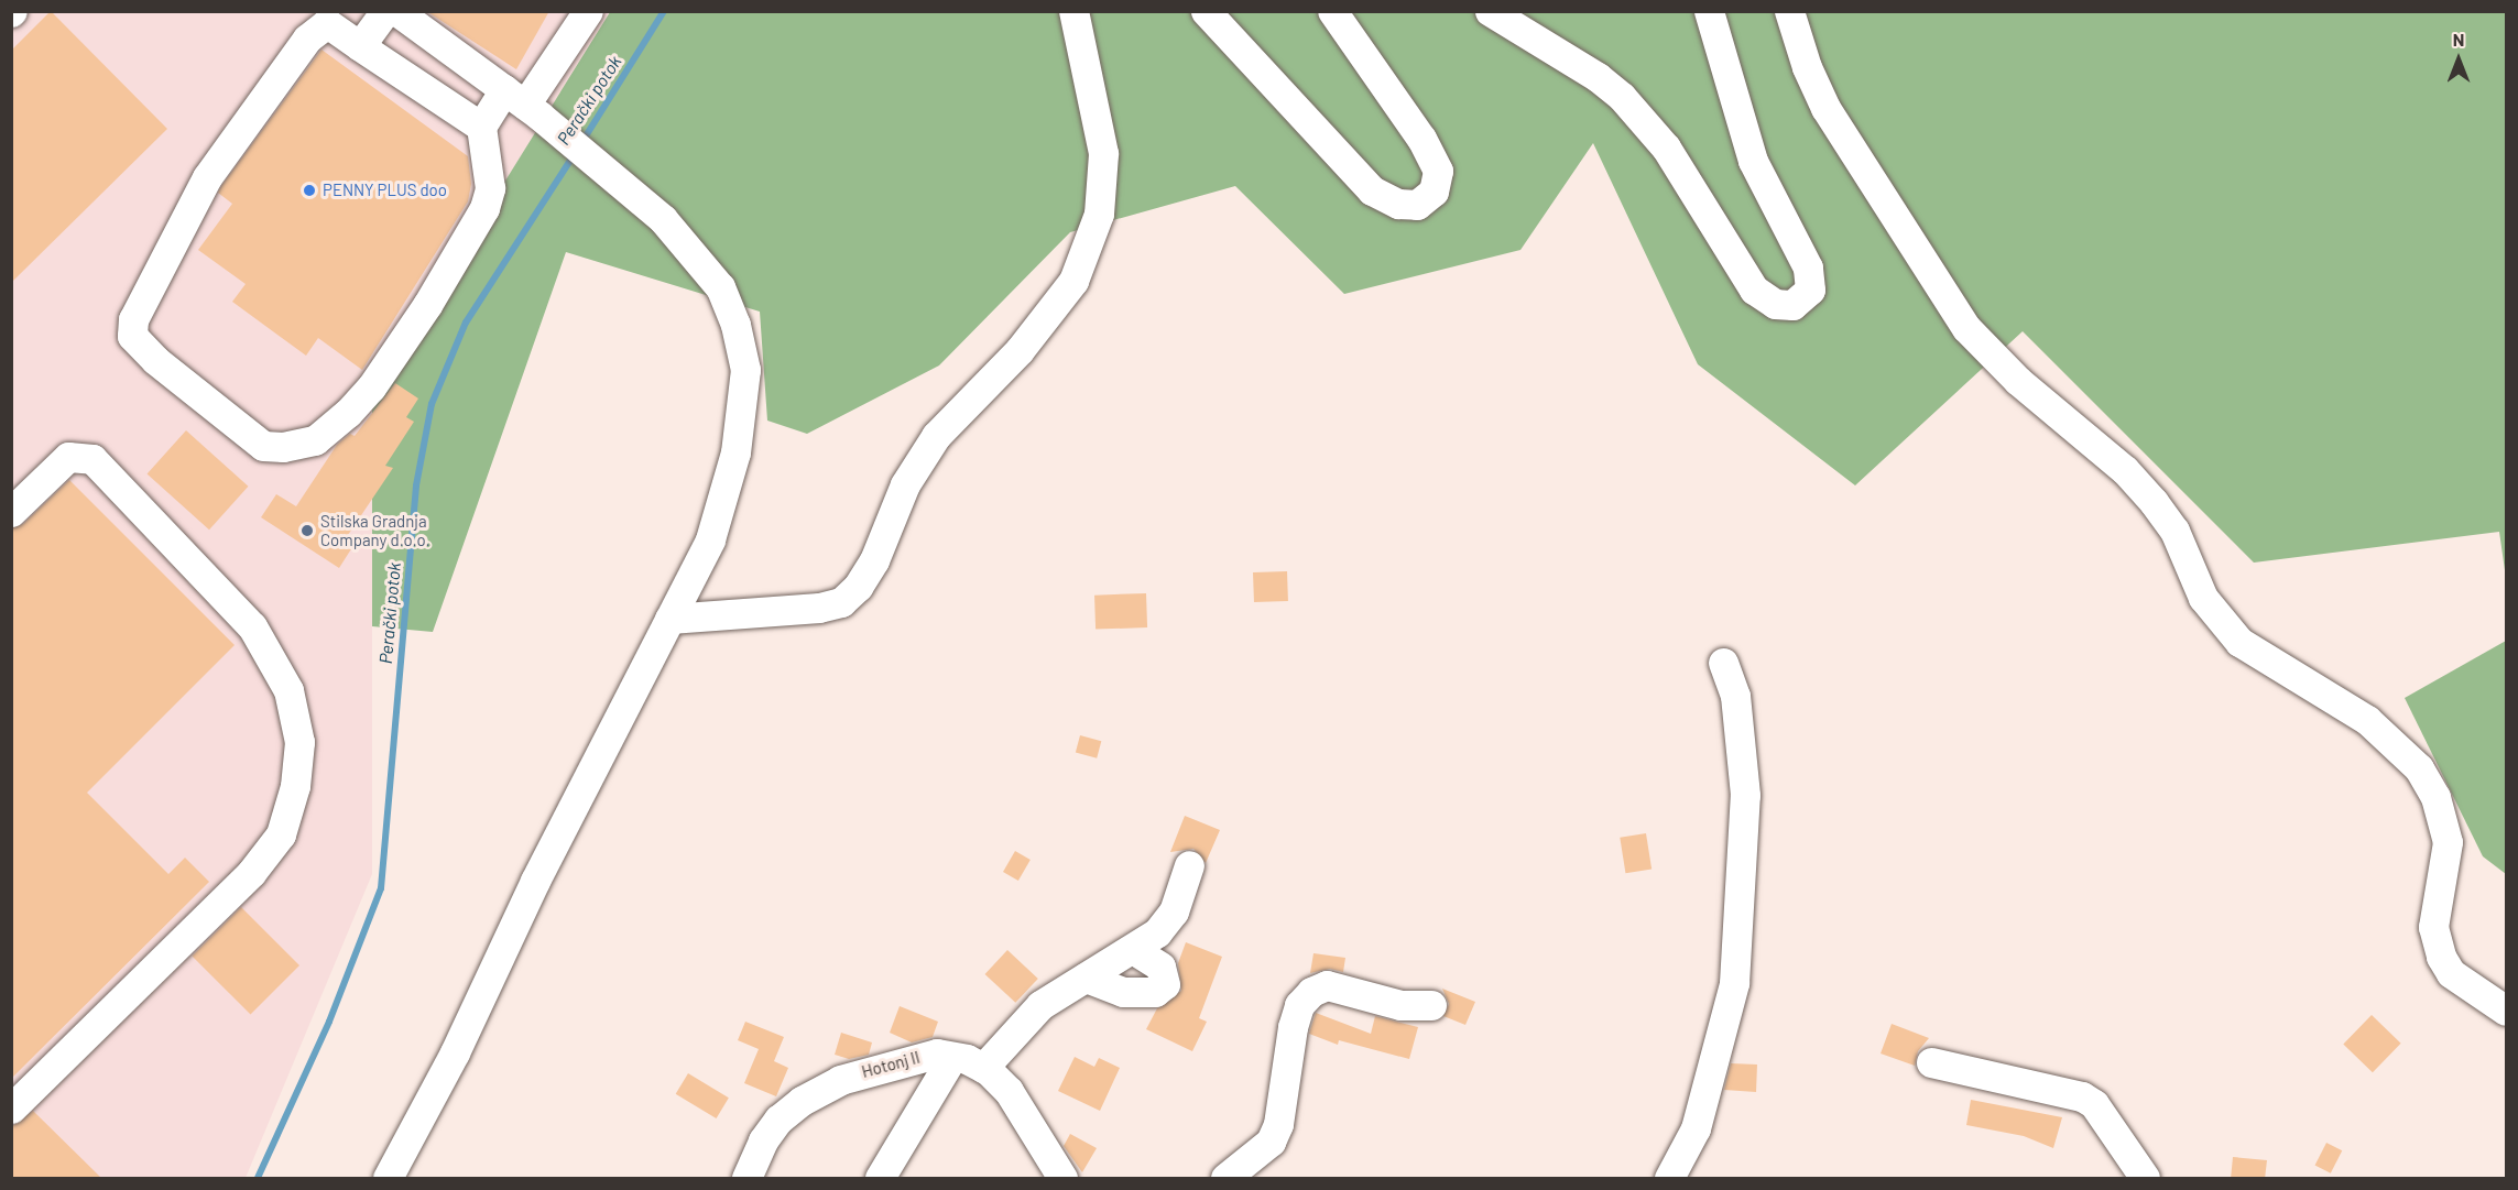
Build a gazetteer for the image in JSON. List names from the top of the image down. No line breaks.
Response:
{"streets":{"street":["Hotonj II"]},"water":["Perački potok"],"places":["PENNY PLUS doo","Stilska Gradnja Company d.o.o."],"north":"top"}
